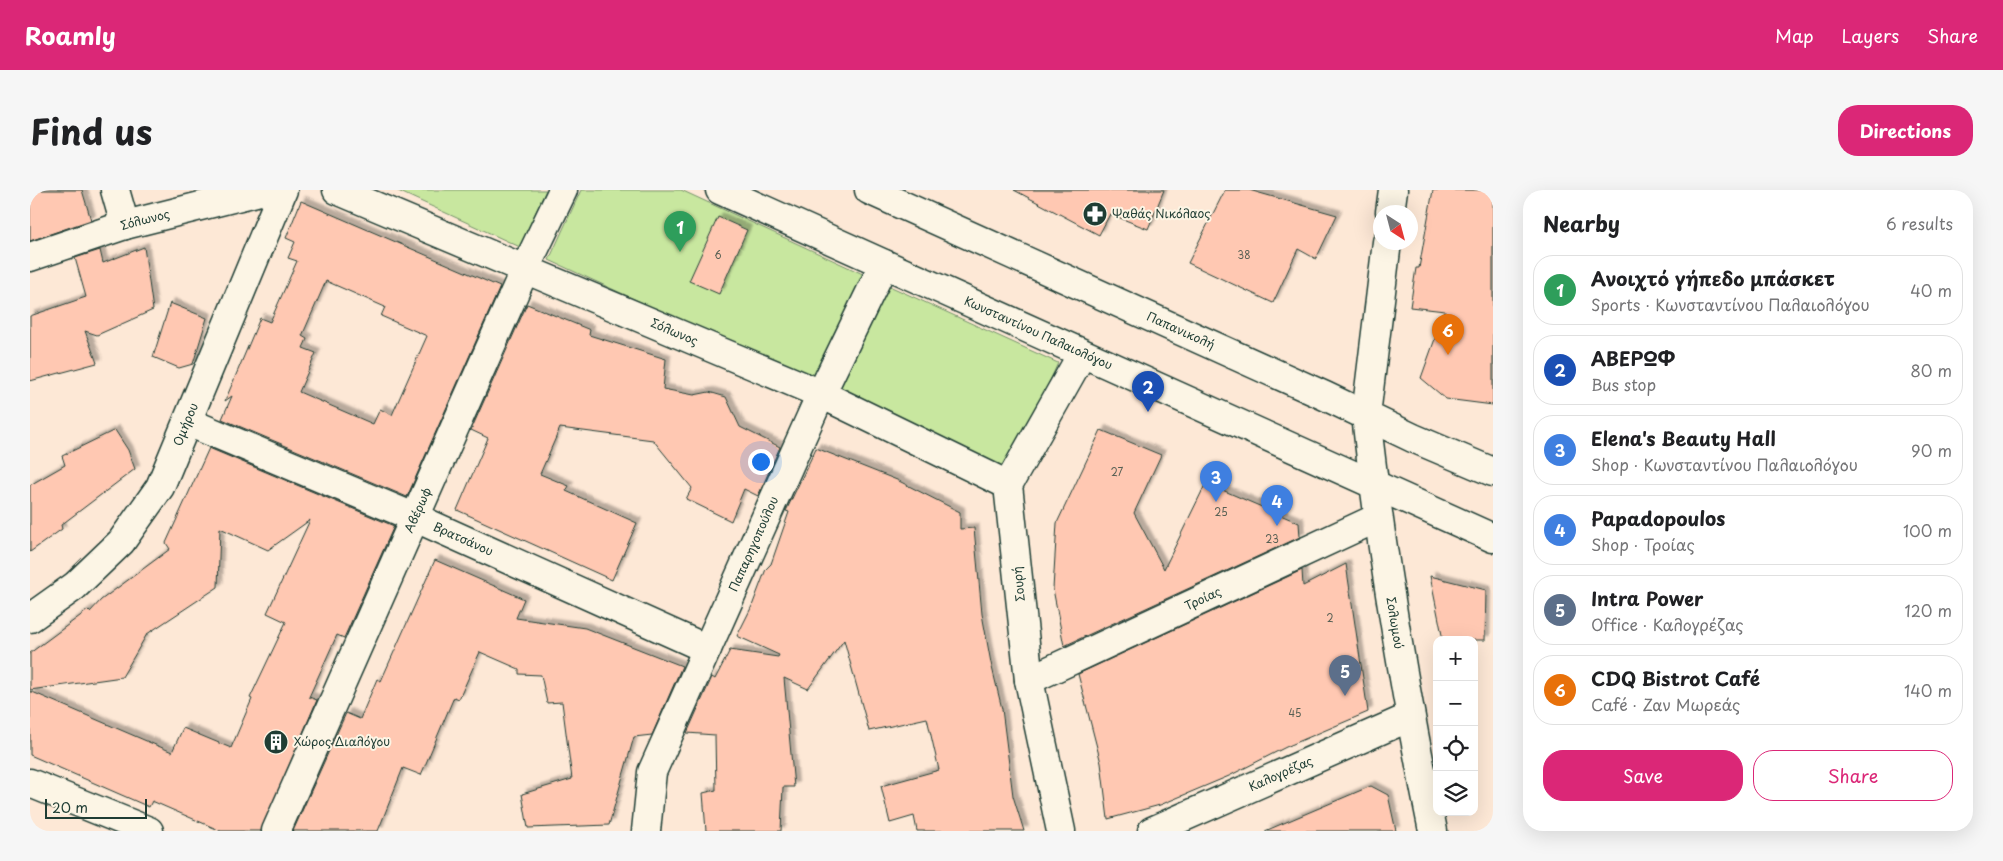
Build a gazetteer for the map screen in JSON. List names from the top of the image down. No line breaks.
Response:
{"streets":{"street":["Σόλωνος","Παπανικολή","Κωνσταντίνου Παλαιολόγου","Ομήρου","Αβέρωφ","Βρατσάνου","Παπαρηγοπούλου","Σουρή","Τροίας","Σολωμού","Καλογρέζας"]},"crossings":[["Σόλωνος","Αβέρωφ"],["Σόλωνος","Παπαρηγοπούλου"],["Σόλωνος","Σουρή"],["Παπανικολή","Σολωμού"],["Κωνσταντίνου Παλαιολόγου","Παπαρηγοπούλου"],["Κωνσταντίνου Παλαιολόγου","Σολωμού"],["Ομήρου","Βρατσάνου"],["Αβέρωφ","Βρατσάνου"],["Βρατσάνου","Παπαρηγοπούλου"],["Σουρή","Τροίας"],["Τροίας","Σολωμού"],["Σολωμού","Καλογρέζας"]],"places":{"pharmacy":["Ψαθάς Νικόλαος"],"building":["Χώρος Διαλόγου"]},"house_numbers":["6","38","27","25","23","2","45"],"scale_bar":"20 m","north":"bottom right","page":{"header":"Roamly","nav":["Map","Layers","Share"],"title":"Find us","buttons":["Directions",["Save","Share"]],"heading":["Nearby","6 results"],"pins":["1","6","2","3","4","5"],"list":[{"mark":"1","name":"Ανοιχτό γήπεδο μπάσκετ","note":"Sports · Κωνσταντίνου Παλαιολόγου","value":"40 m"},{"mark":"2","name":"ΑΒΕΡΩΦ","note":"Bus stop","value":"80 m"},{"mark":"3","name":"Elena's Beauty Hall","note":"Shop · Κωνσταντίνου Παλαιολόγου","value":"90 m"},{"mark":"4","name":"Papadopoulos","note":"Shop · Τροίας","value":"100 m"},{"mark":"5","name":"Intra Power","note":"Office · Καλογρέζας","value":"120 m"},{"mark":"6","name":"CDQ Bistrot Café","note":"Café · Ζαν Μωρεάς","value":"140 m"}],"map_buttons":["+","−"],"scale":"20 m"}}
